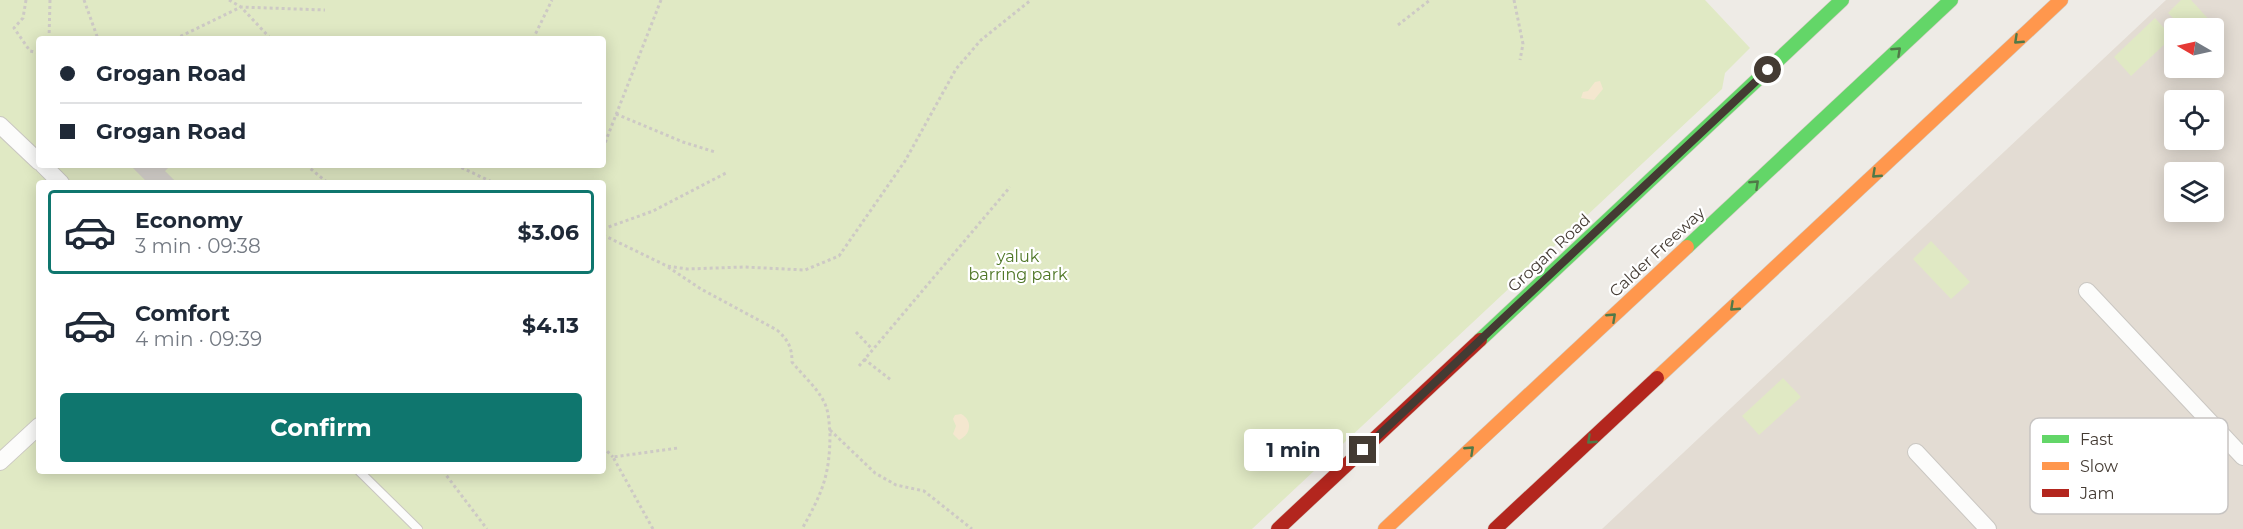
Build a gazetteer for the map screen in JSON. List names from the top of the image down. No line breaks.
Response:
{"streets":{"main road":["Calder Freeway","Grogan Road"]},"parks":["yaluk barring park"],"legend":["Fast","Slow","Jam"],"north":"left","page":{"banner":["Grogan Road","Grogan Road"],"list":[{"name":"Economy","note":"3 min · 09:38","value":"$3.06"},{"name":"Comfort","note":"4 min · 09:39","value":"$4.13"}],"buttons":"Confirm","bubble":"1 min"}}
